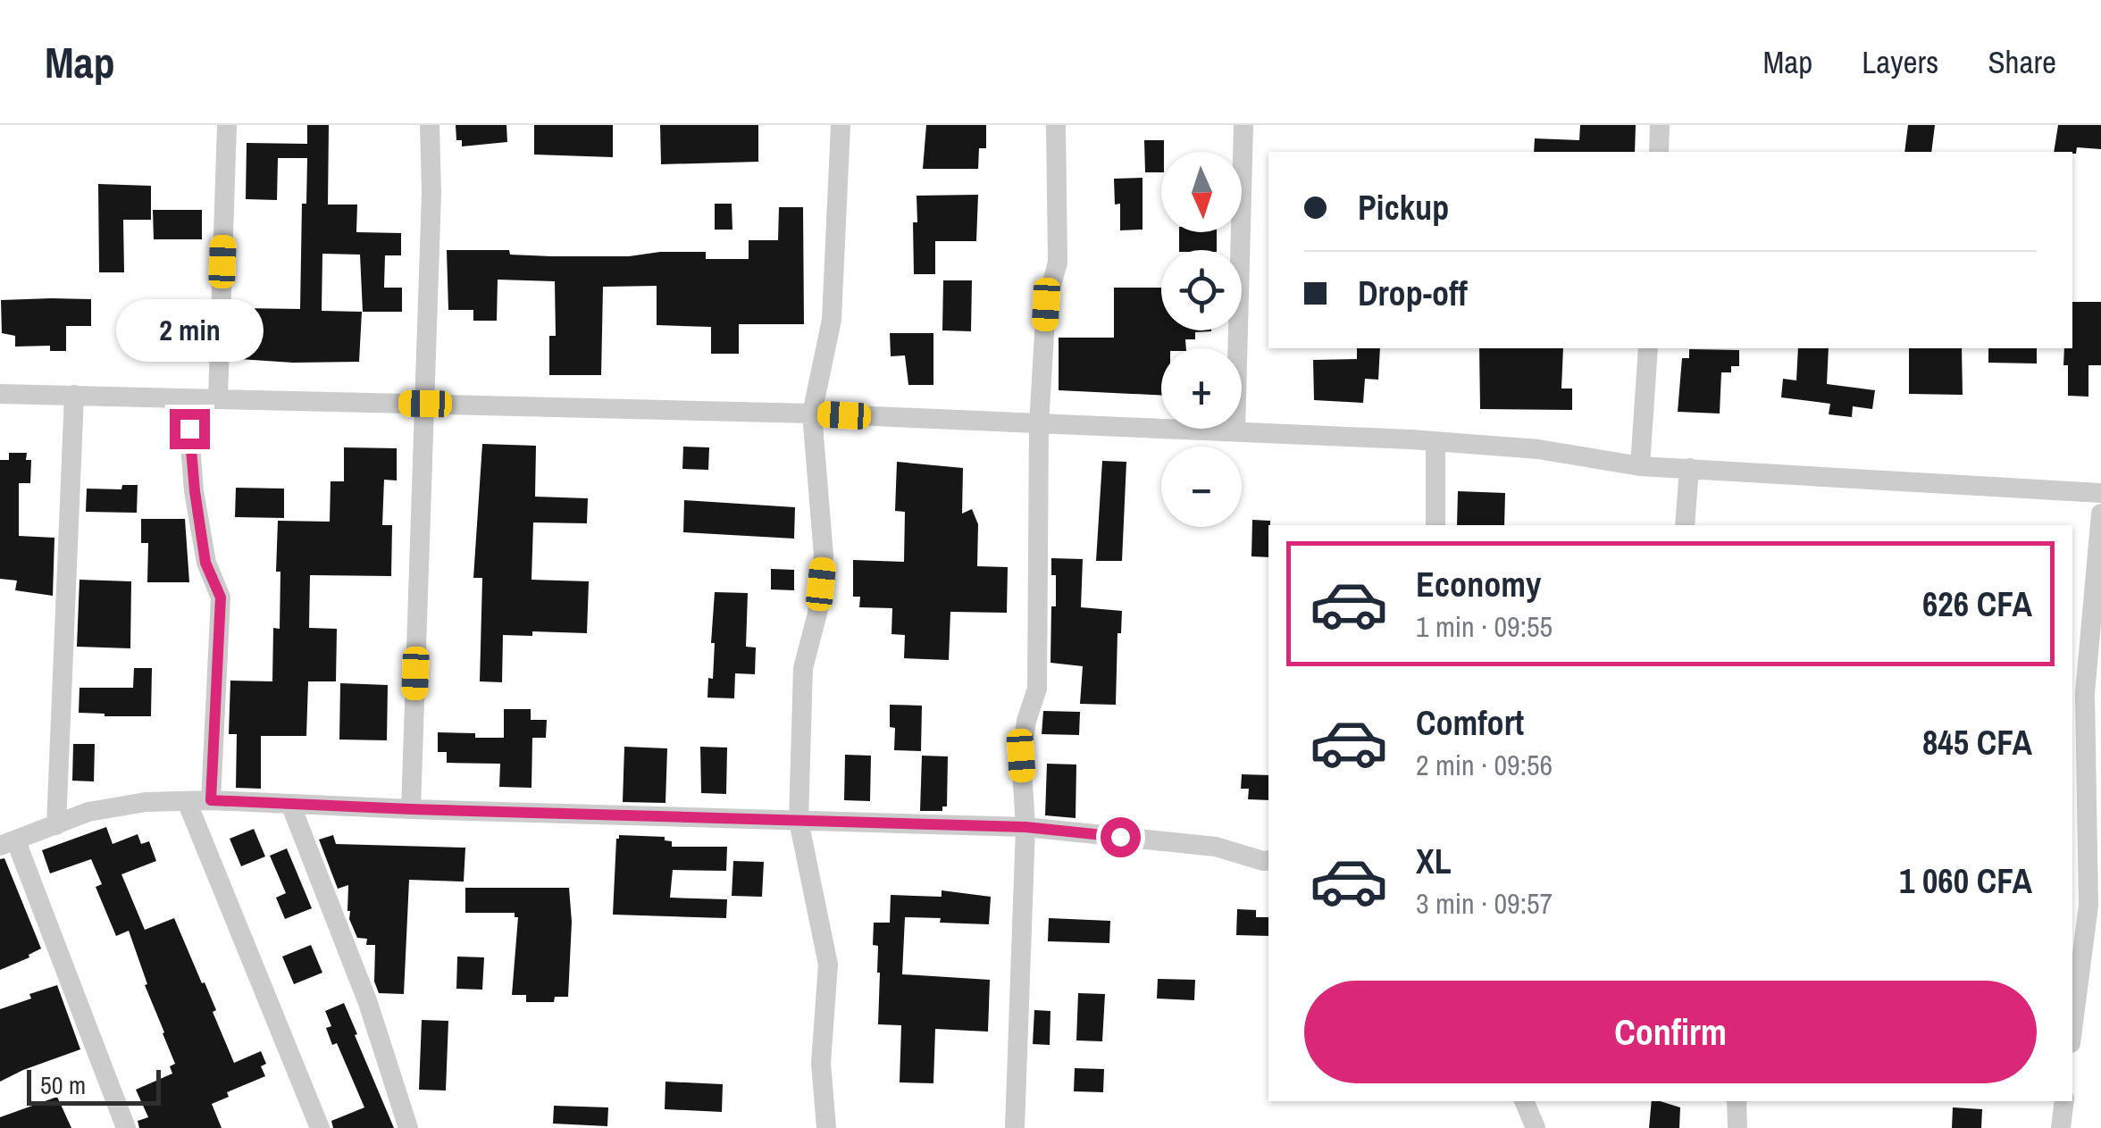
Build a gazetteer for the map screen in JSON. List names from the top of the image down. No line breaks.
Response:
{"scale_bar":"50 m","north":"bottom","page":{"header":"Map","nav":["Map","Layers","Share"],"map_buttons":["+","−"],"banner":["Pickup","Drop-off"],"bubble":"2 min","list":[{"name":"Economy","note":"1 min · 09:55","value":"626 CFA"},{"name":"Comfort","note":"2 min · 09:56","value":"845 CFA"},{"name":"XL","note":"3 min · 09:57","value":"1 060 CFA"}],"buttons":"Confirm","scale":"50 m"}}
